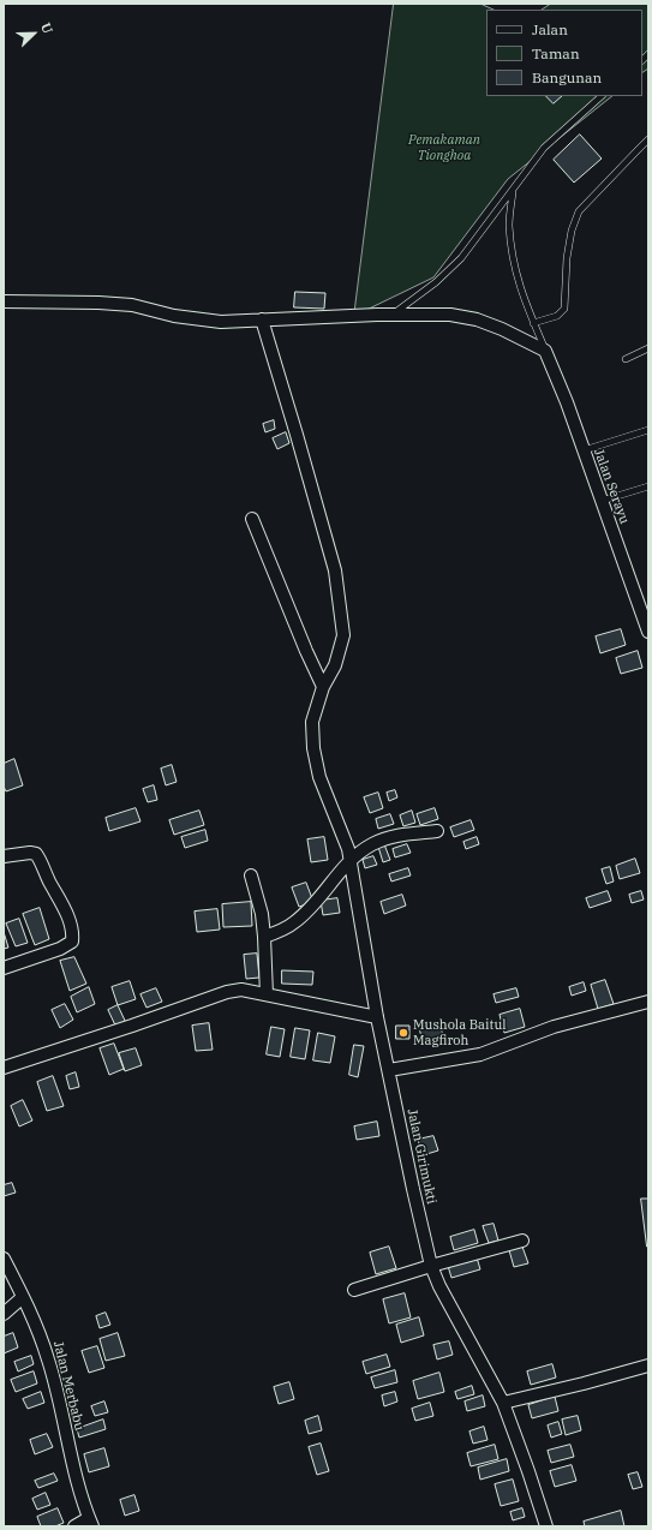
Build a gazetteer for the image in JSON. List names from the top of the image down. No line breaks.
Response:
{"streets":{"street":["Jalan Serayu","Jalan Girimukti","Jalan Merbabu"]},"parks":["Pemakaman Tionghoa"],"places":["Mushola Baitul Magfiroh"],"legend":["Jalan","Taman","Bangunan"],"north":"top right"}
